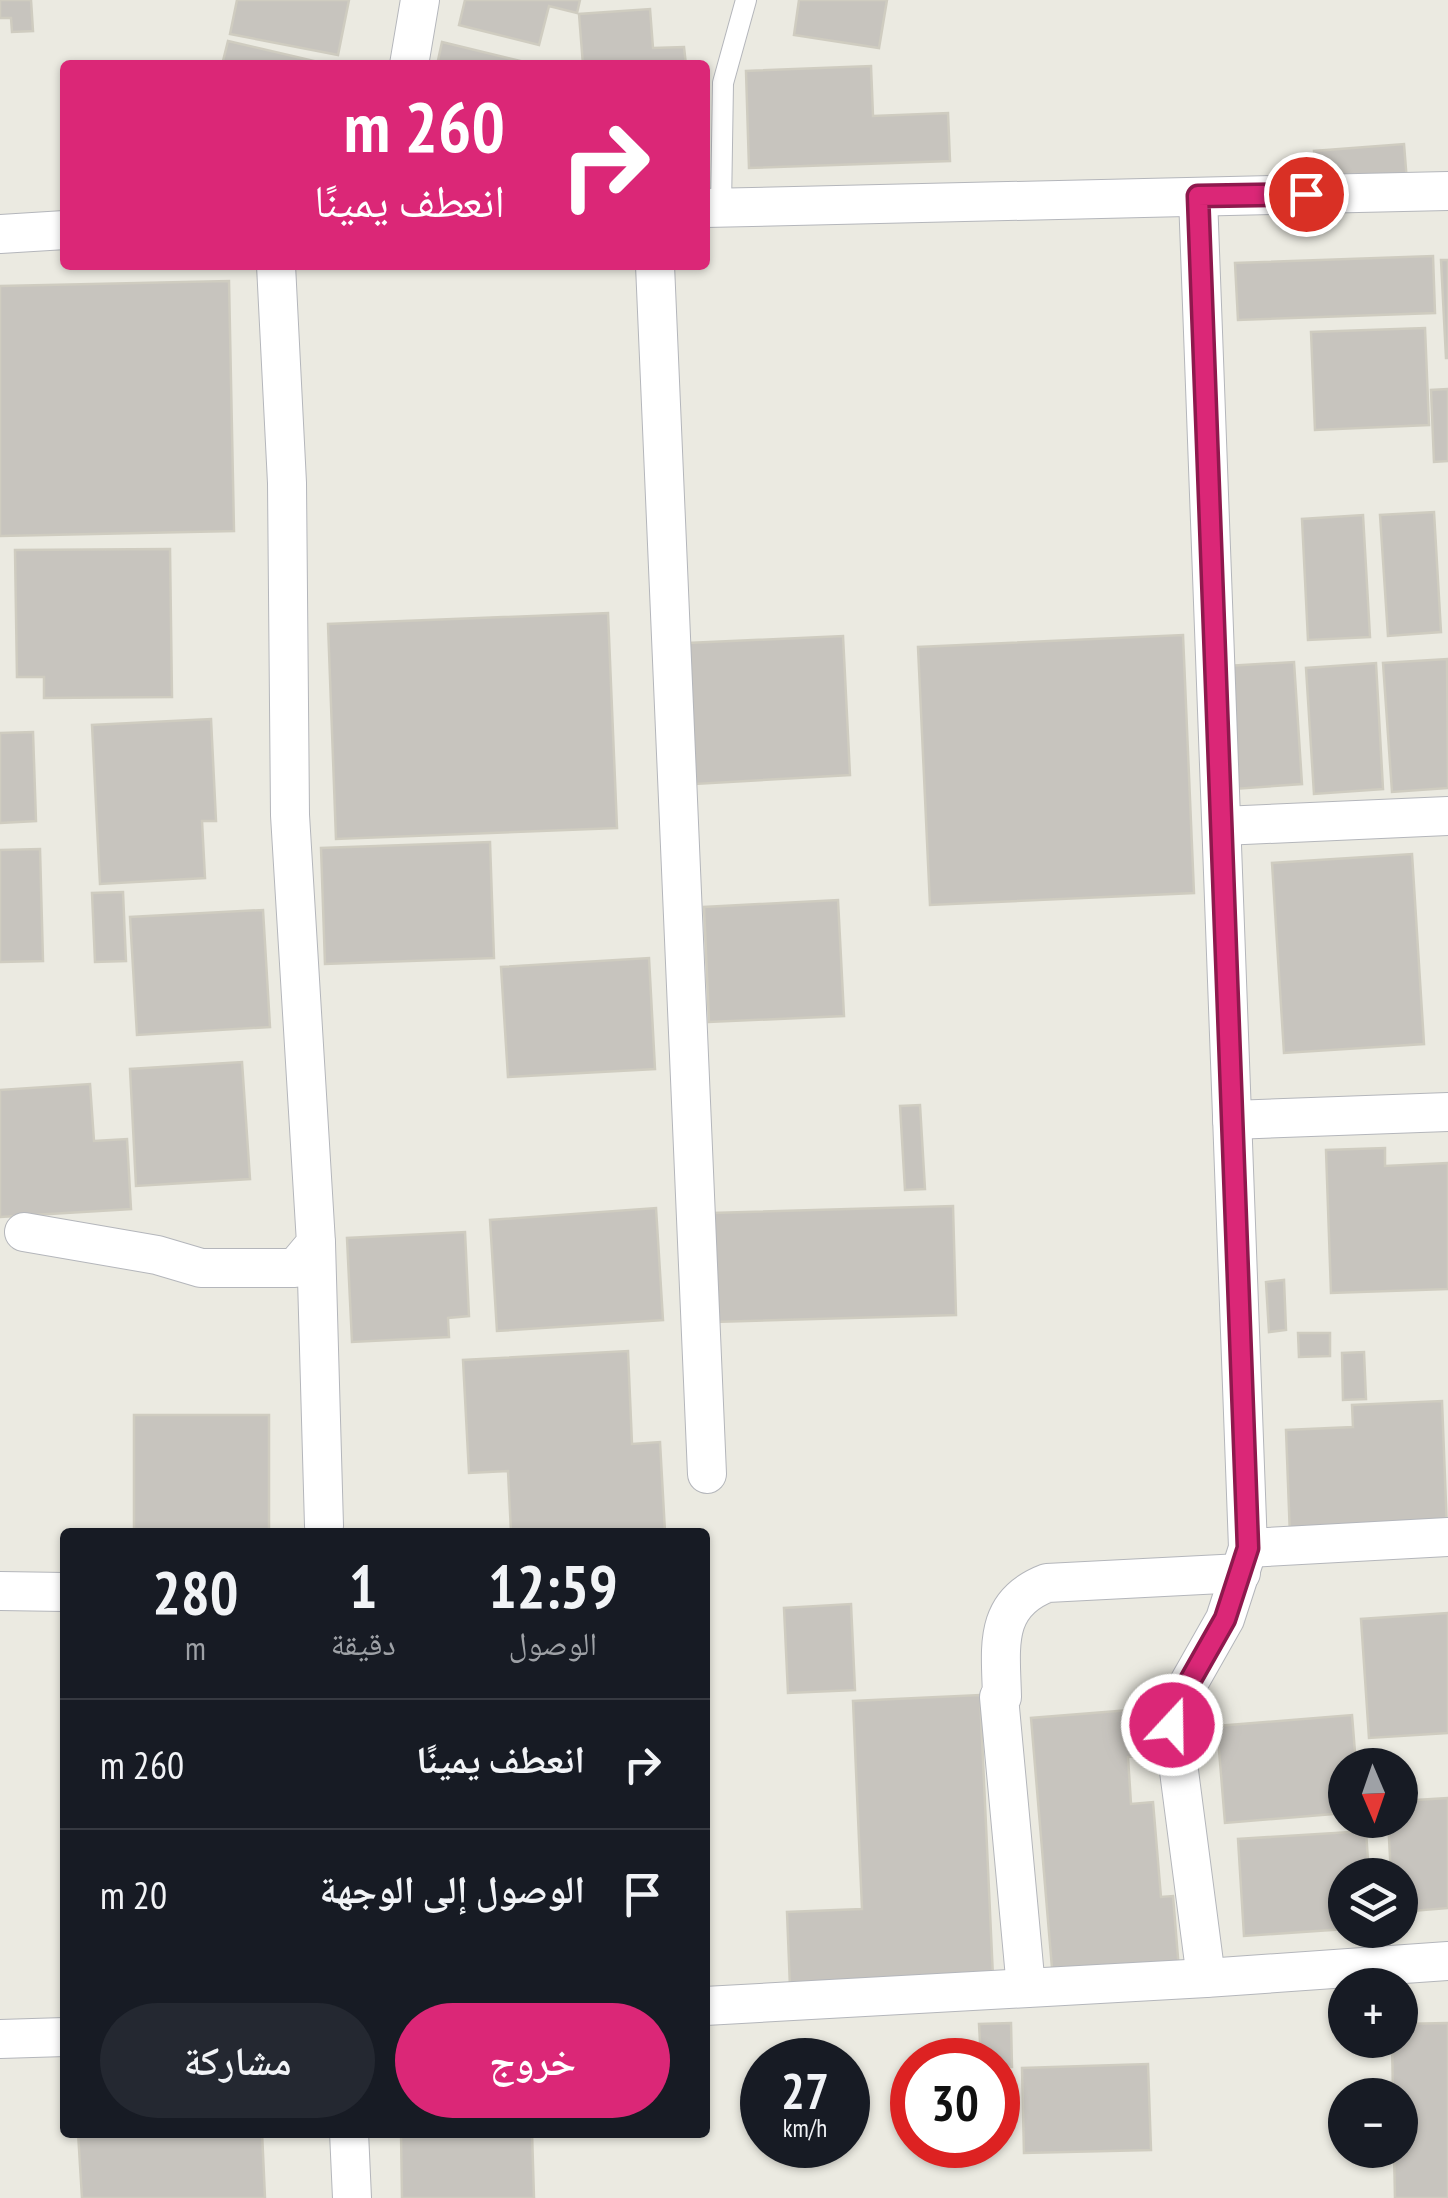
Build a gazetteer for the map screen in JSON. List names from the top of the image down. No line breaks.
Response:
{"north":"bottom","page":{"turn":["260 m","انعطف يمينًا"],"eta":["12:59","الوصول","1","دقيقة","280","m"],"list":[{"name":"انعطف يمينًا","value":"260 m"},{"name":"الوصول إلى الوجهة","value":"20 m"}],"map_buttons":["+","−"],"buttons":["خروج","مشاركة"],"speed":"27 km/h","limit":"30"}}
